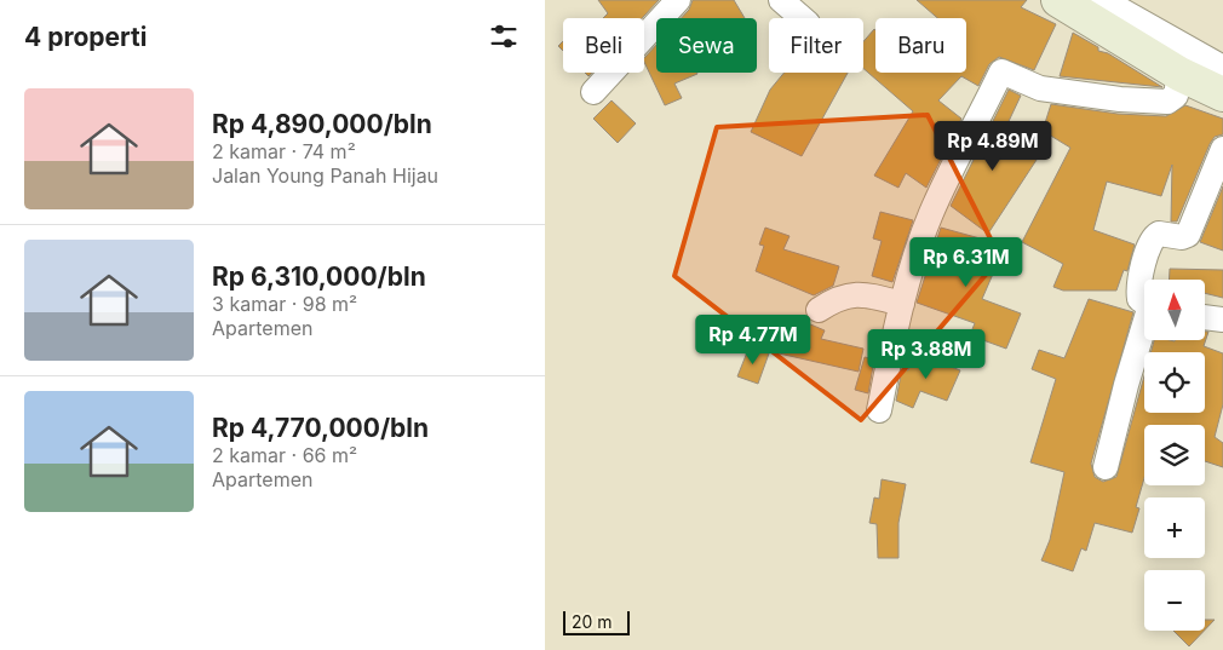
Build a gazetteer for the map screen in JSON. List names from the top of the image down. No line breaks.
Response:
{"scale_bar":"20 m","north":"top","page":{"heading":"4 properti","chip":["Beli","Sewa","Filter","Baru"],"list":[{"name":"Rp 4,890,000/bln","note":"2 kamar · 74 m² · Jalan Young Panah Hijau"},{"name":"Rp 6,310,000/bln","note":"3 kamar · 98 m² · Apartemen"},{"name":"Rp 4,770,000/bln","note":"2 kamar · 66 m² · Apartemen"}],"price":["Rp 4.89M","Rp 6.31M","Rp 4.77M","Rp 3.88M"],"map_buttons":["+","−"],"scale":"20 m"}}
